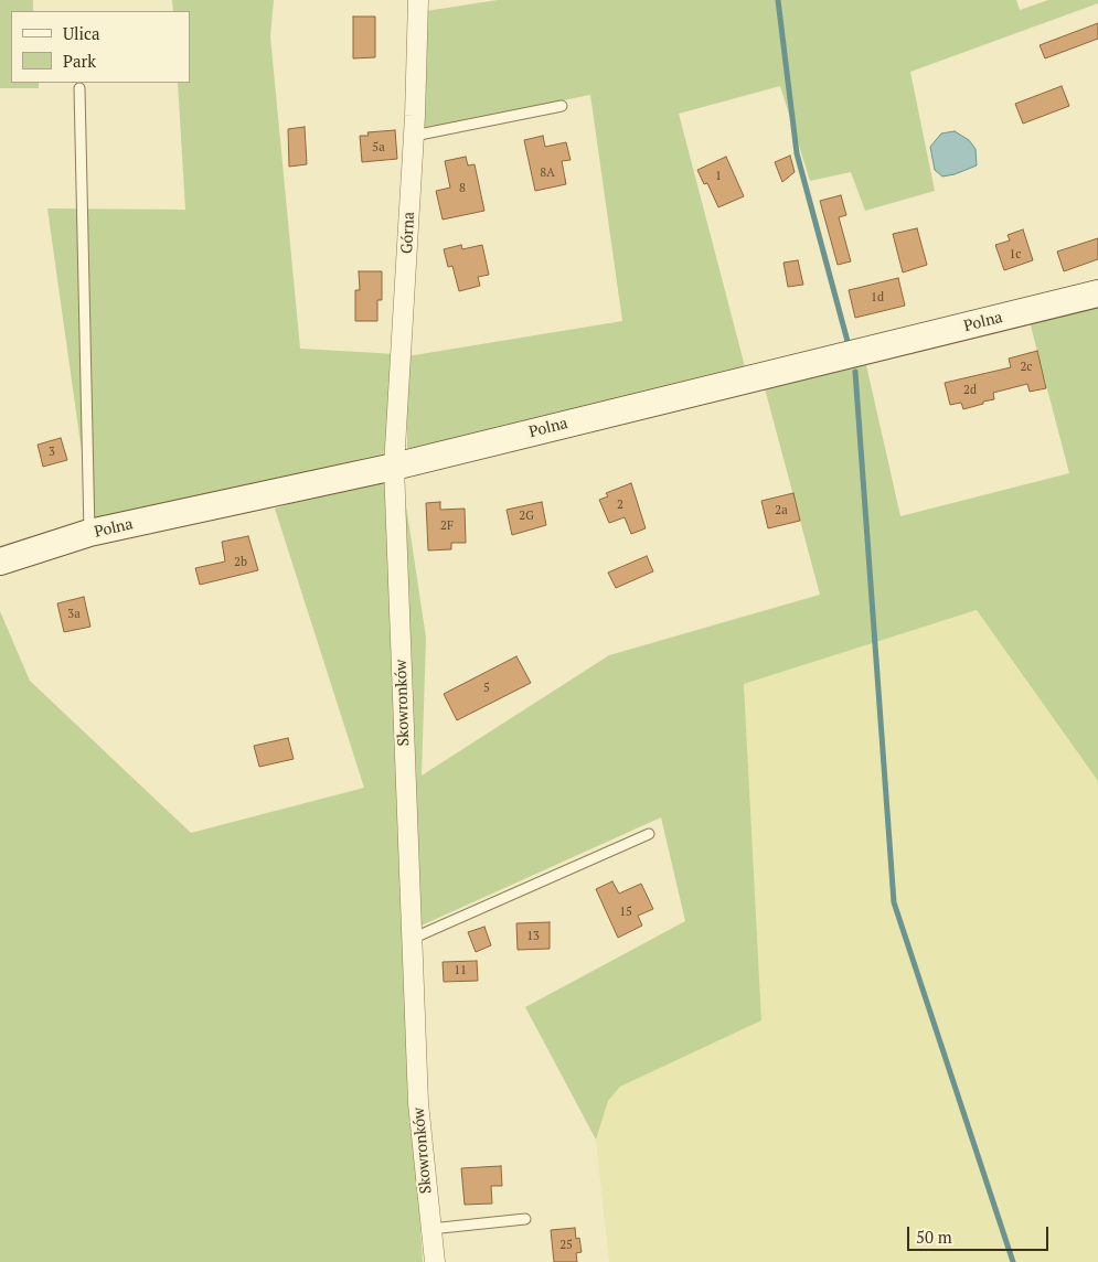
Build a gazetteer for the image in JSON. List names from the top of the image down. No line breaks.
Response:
{"streets":{"street":["Górna","Polna","Skowronków"]},"crossings":[["Górna","Polna"],["Górna","Skowronków"],["Polna","Skowronków"]],"house_numbers":["5a","8A","1","8","1c","1d","2c","2d","3","2","2a","2G","2F","2b","3a","5","15","13","11","25"],"legend":["Ulica","Park"],"scale_bar":"50 m"}
